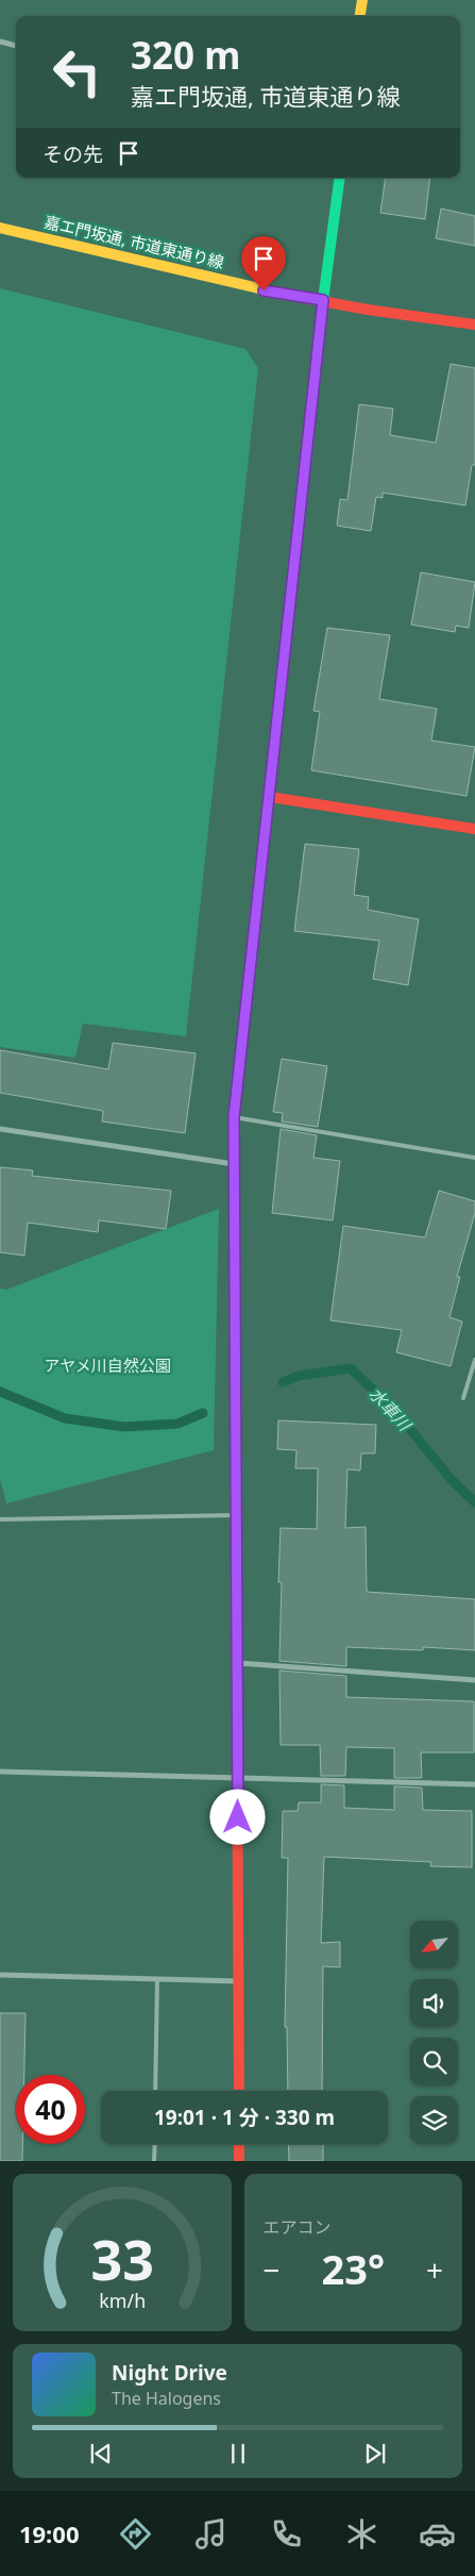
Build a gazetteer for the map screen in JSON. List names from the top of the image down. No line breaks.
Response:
{"streets":{"street":["嘉エ門坂通, 市道東通り線"]},"water":["水車川"],"parks":["アヤメ川自然公園"],"north":"bottom left","page":{"turn":["320 m","嘉エ門坂通, 市道東通り線"],"then":"その先","limit":"40","trip":"19:01 · 1 分 · 330 m","tile":"エアコン","heat":["−","23°","+"],"song":["Night Drive","The Halogens"],"tabs":"19:00","gauge":["33","km/h"]}}
